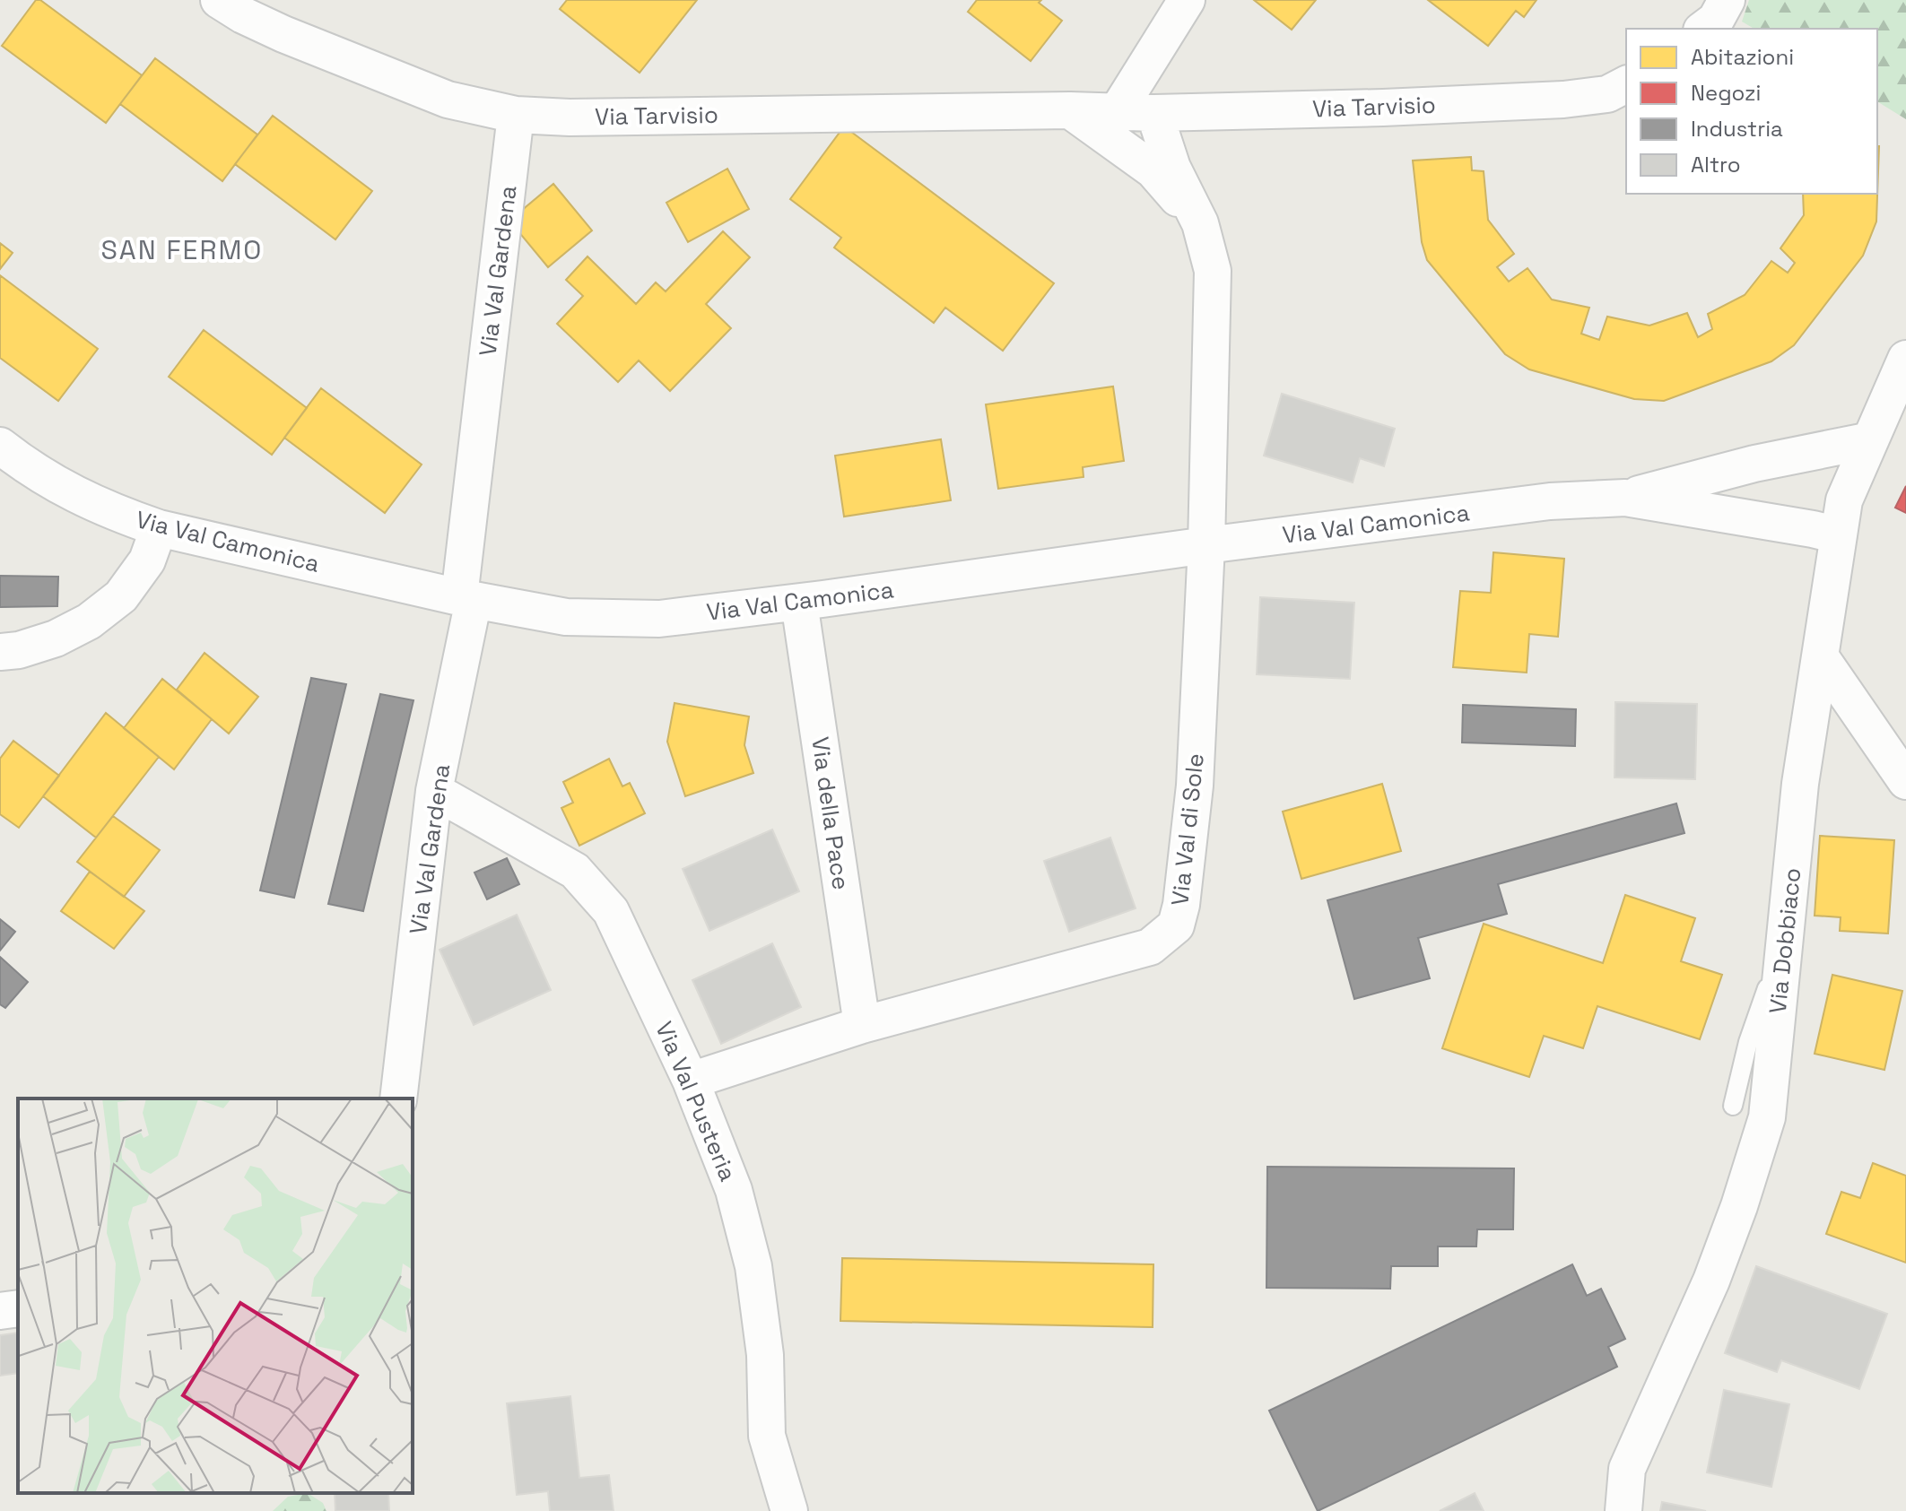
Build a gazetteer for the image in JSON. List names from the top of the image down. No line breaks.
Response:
{"streets":{"street":["Via Tarvisio","Via Val Gardena","Via Val Camonica","Via della Pace","Via Val di Sole","Via Dobbiaco","Via Val Pusteria"]},"crossings":[["Via Tarvisio","Via Val Gardena"],["Via Tarvisio","Via Val di Sole"],["Via Val Gardena","Via Val Camonica"],["Via Val Gardena","Via Val Pusteria"],["Via Val Camonica","Via della Pace"],["Via Val Camonica","Via Val di Sole"],["Via Val Camonica","Via Dobbiaco"],["Via della Pace","Via Val di Sole"],["Via Val di Sole","Via Val Pusteria"]],"districts":["SAN FERMO"],"legend":["Abitazioni","Negozi","Industria","Altro"]}
